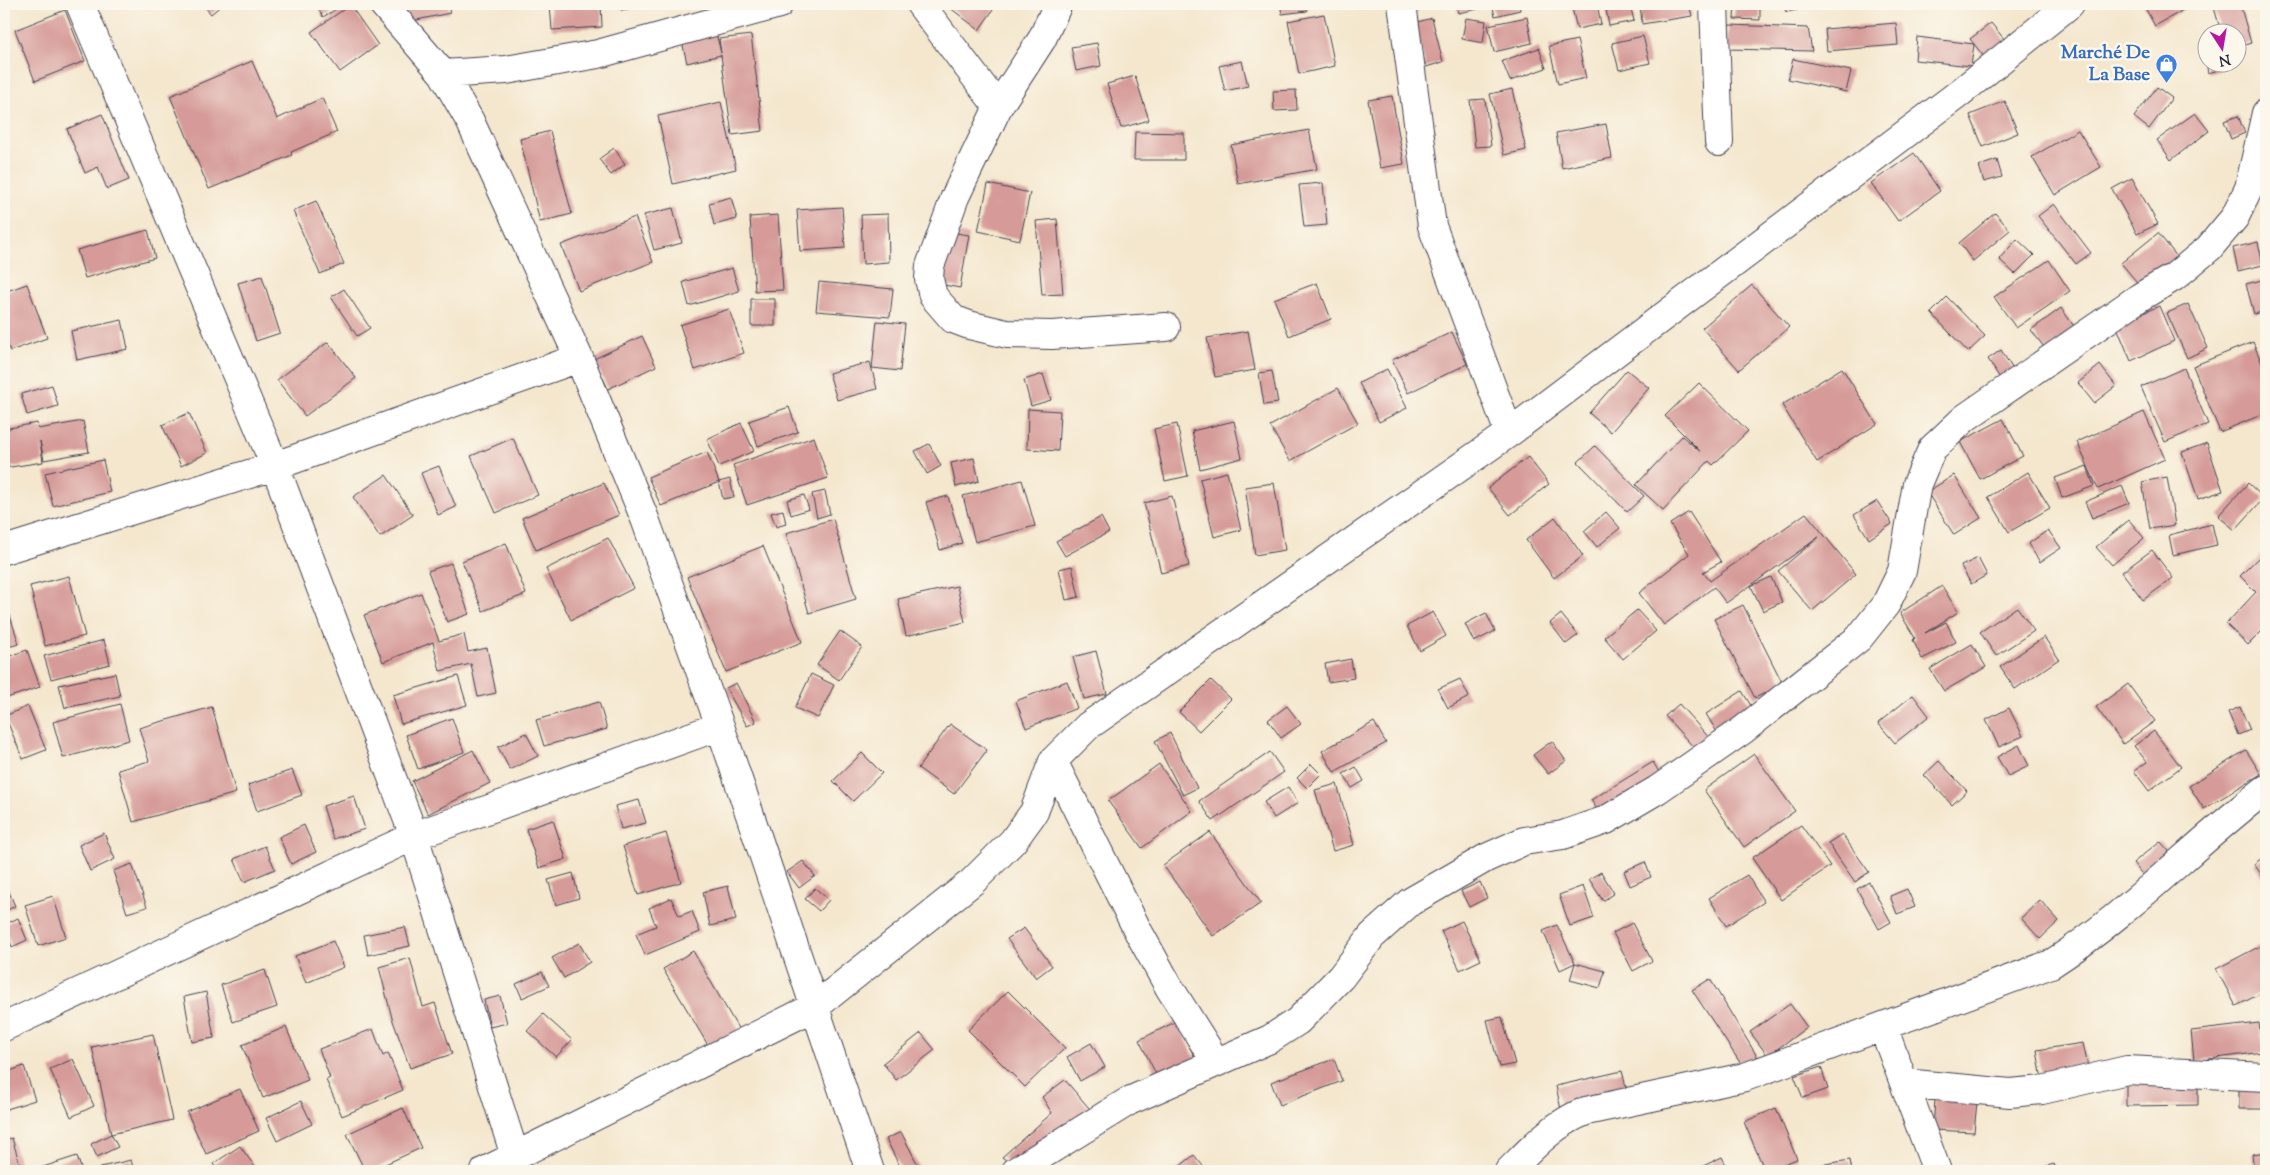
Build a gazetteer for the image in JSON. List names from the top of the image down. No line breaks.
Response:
{"places":{"shop":["Marché De La Base"]},"north":"bottom"}
